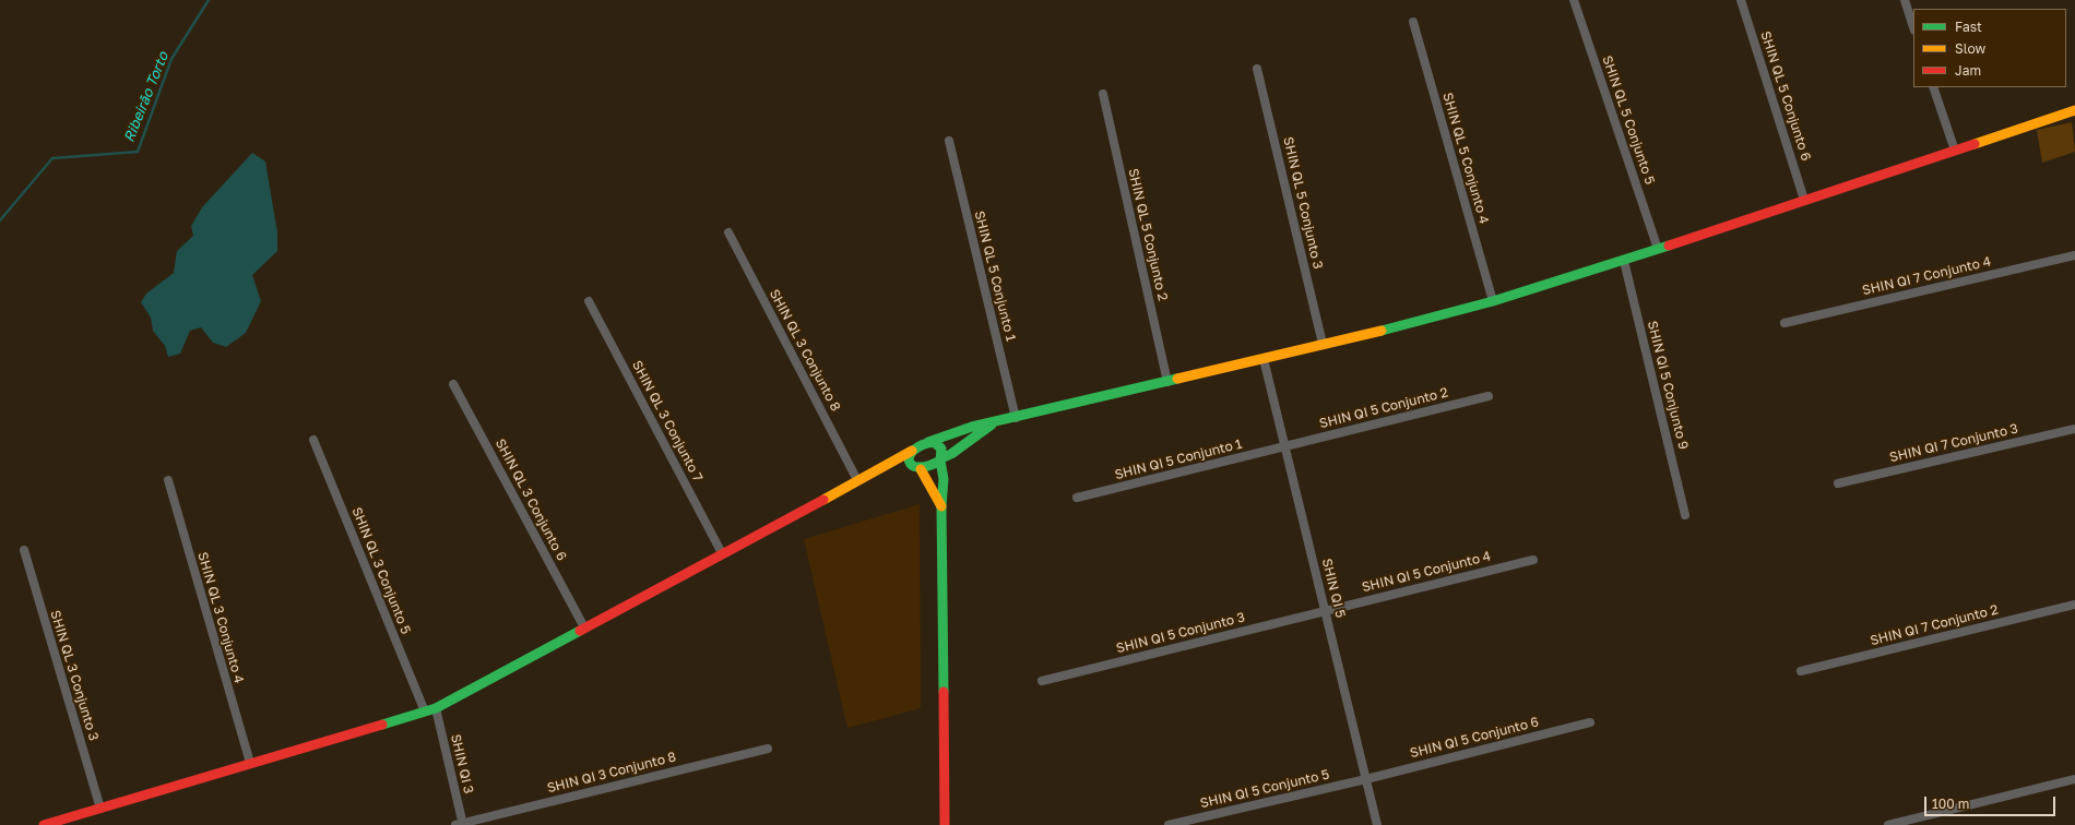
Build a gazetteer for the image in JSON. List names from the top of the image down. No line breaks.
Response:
{"streets":{"street":["SHIN QL 5 Conjunto 6","SHIN QL 5 Conjunto 5","SHIN QL 5 Conjunto 4","SHIN QL 5 Conjunto 3","SHIN QL 5 Conjunto 2","SHIN QL 5 Conjunto 1","SHIN QI 7 Conjunto 4","SHIN QL 3 Conjunto 8","SHIN QI 5 Conjunto 9","SHIN QI 5 Conjunto 2","SHIN QL 3 Conjunto 7","SHIN QI 7 Conjunto 3","SHIN QI 5 Conjunto 1","SHIN QL 3 Conjunto 6","SHIN QL 3 Conjunto 5","SHIN QI 5 Conjunto 4","SHIN QI 5","SHIN QL 3 Conjunto 4","SHIN QI 7 Conjunto 2","SHIN QI 5 Conjunto 3","SHIN QL 3 Conjunto 3","SHIN QI 5 Conjunto 6","SHIN QI 3","SHIN QI 3 Conjunto 8","SHIN QI 5 Conjunto 5"]},"crossings":[["SHIN QI 5 Conjunto 2","SHIN QI 5 Conjunto 1"],["SHIN QI 5 Conjunto 2","SHIN QI 5"],["SHIN QI 5 Conjunto 1","SHIN QI 5"],["SHIN QI 5 Conjunto 4","SHIN QI 5"],["SHIN QI 5 Conjunto 4","SHIN QI 5 Conjunto 3"],["SHIN QI 5","SHIN QI 5 Conjunto 3"],["SHIN QI 5","SHIN QI 5 Conjunto 6"],["SHIN QI 5","SHIN QI 5 Conjunto 5"],["SHIN QI 5 Conjunto 6","SHIN QI 5 Conjunto 5"],["SHIN QI 3","SHIN QI 3 Conjunto 8"]],"water":["Ribeirão Torto"],"legend":["Fast","Slow","Jam"],"scale_bar":"100 m"}
